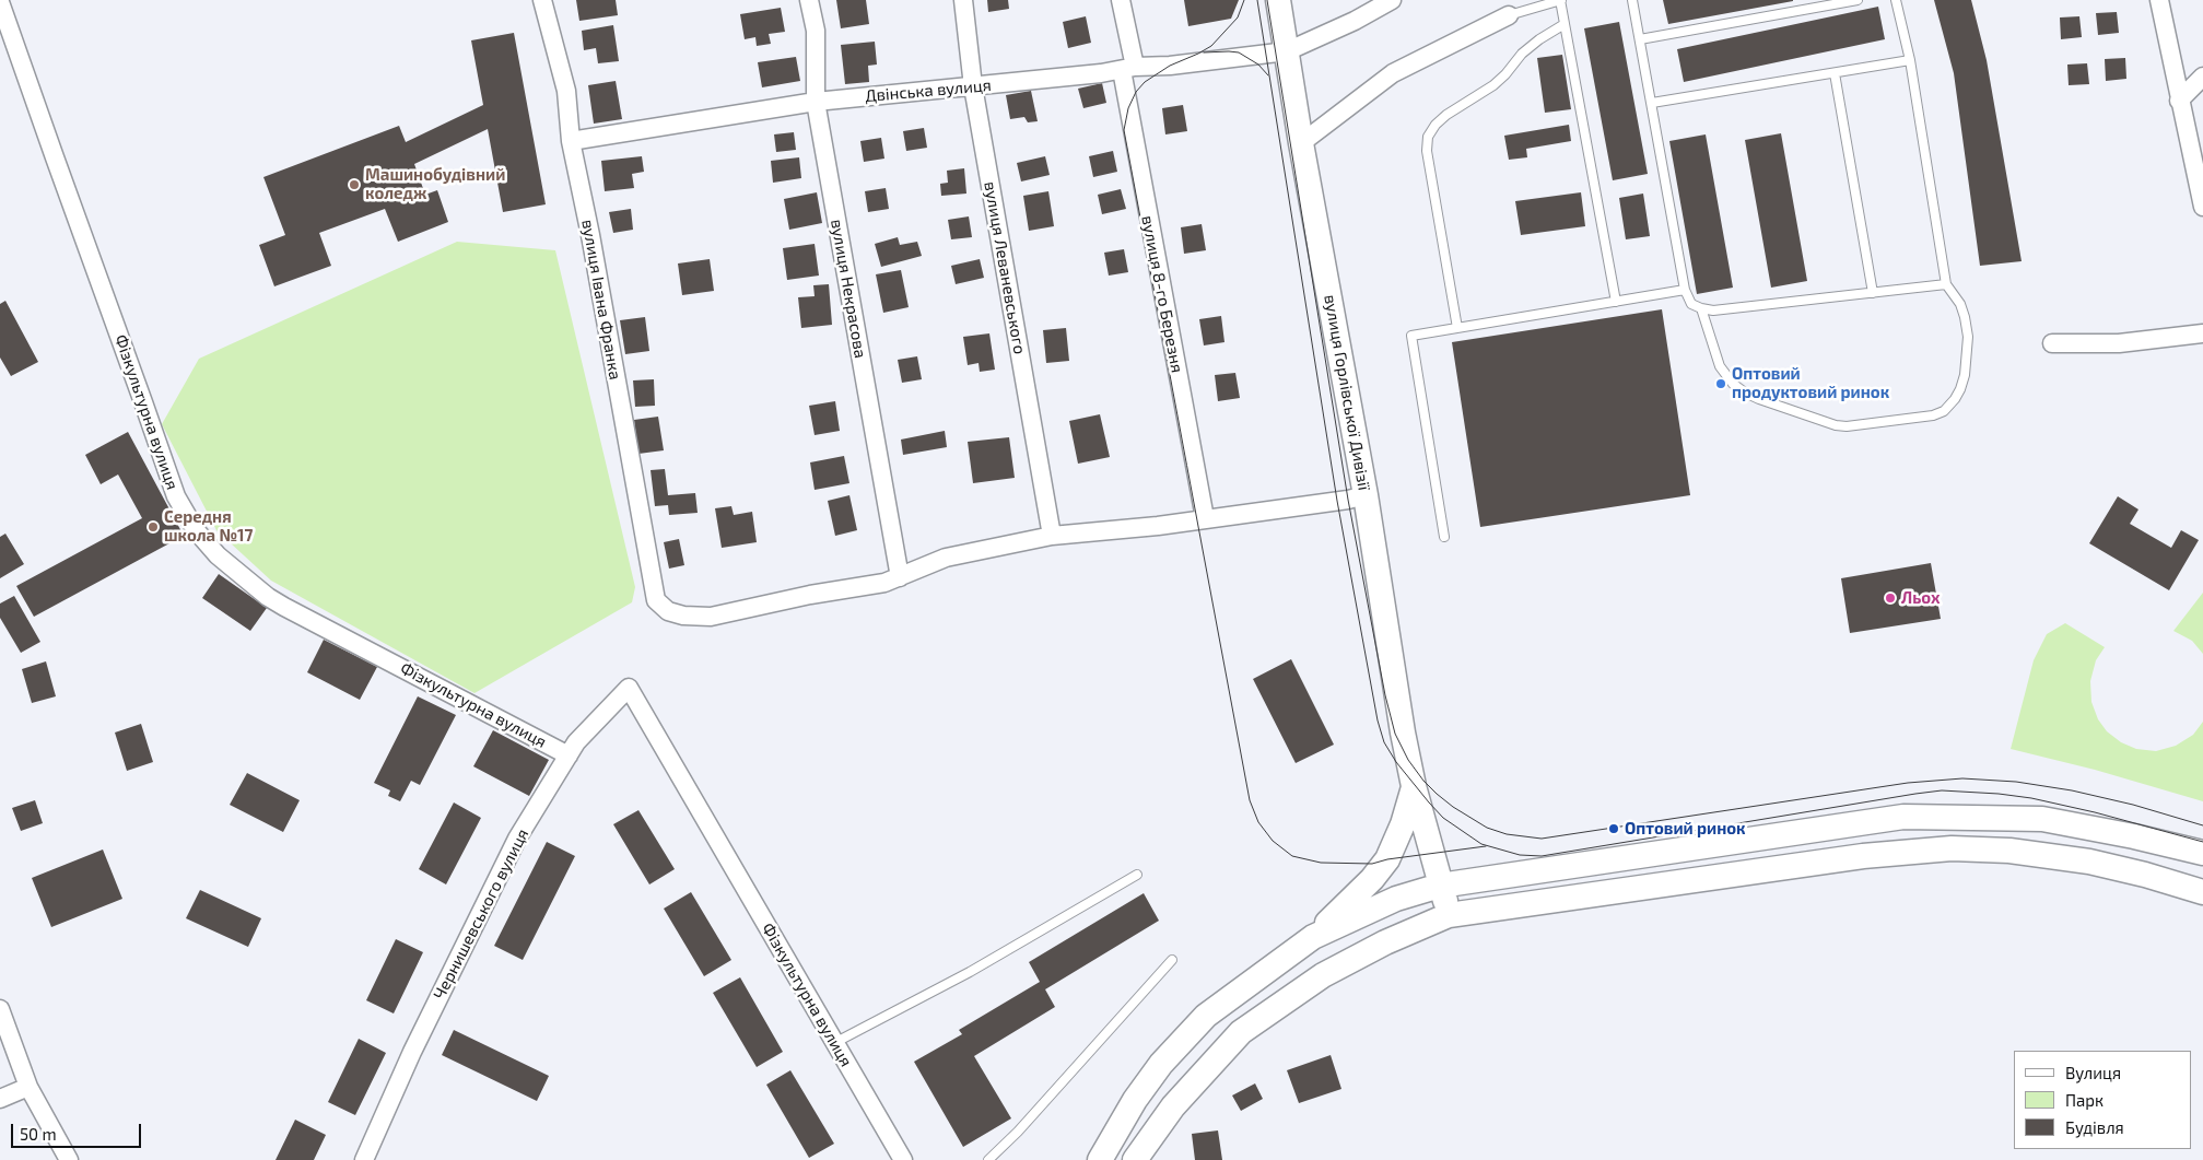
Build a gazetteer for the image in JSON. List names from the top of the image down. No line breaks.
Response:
{"streets":{"main road":["вулиця Горлівської Дивізії"],"street":["Двінська вулиця","вулиця Леваневського","вулиця Некрасова","вулиця 8-го Березня","вулиця Івана Франка","Фізкультурна вулиця","Чернишевського вулиця"]},"crossings":[["Двінська вулиця","вулиця Леваневського"],["Двінська вулиця","вулиця Некрасова"],["Двінська вулиця","вулиця 8-го Березня"],["Двінська вулиця","вулиця Івана Франка"],["Двінська вулиця","вулиця Горлівської Дивізії"],["вулиця Некрасова","вулиця Івана Франка"],["Фізкультурна вулиця","Чернишевського вулиця"]],"places":["Машинобудівний коледж","Оптовий продуктовий ринок","Середня школа №17","Льох","Оптовий ринок"],"legend":["Вулиця","Парк","Будівля"],"scale_bar":"50 m"}
